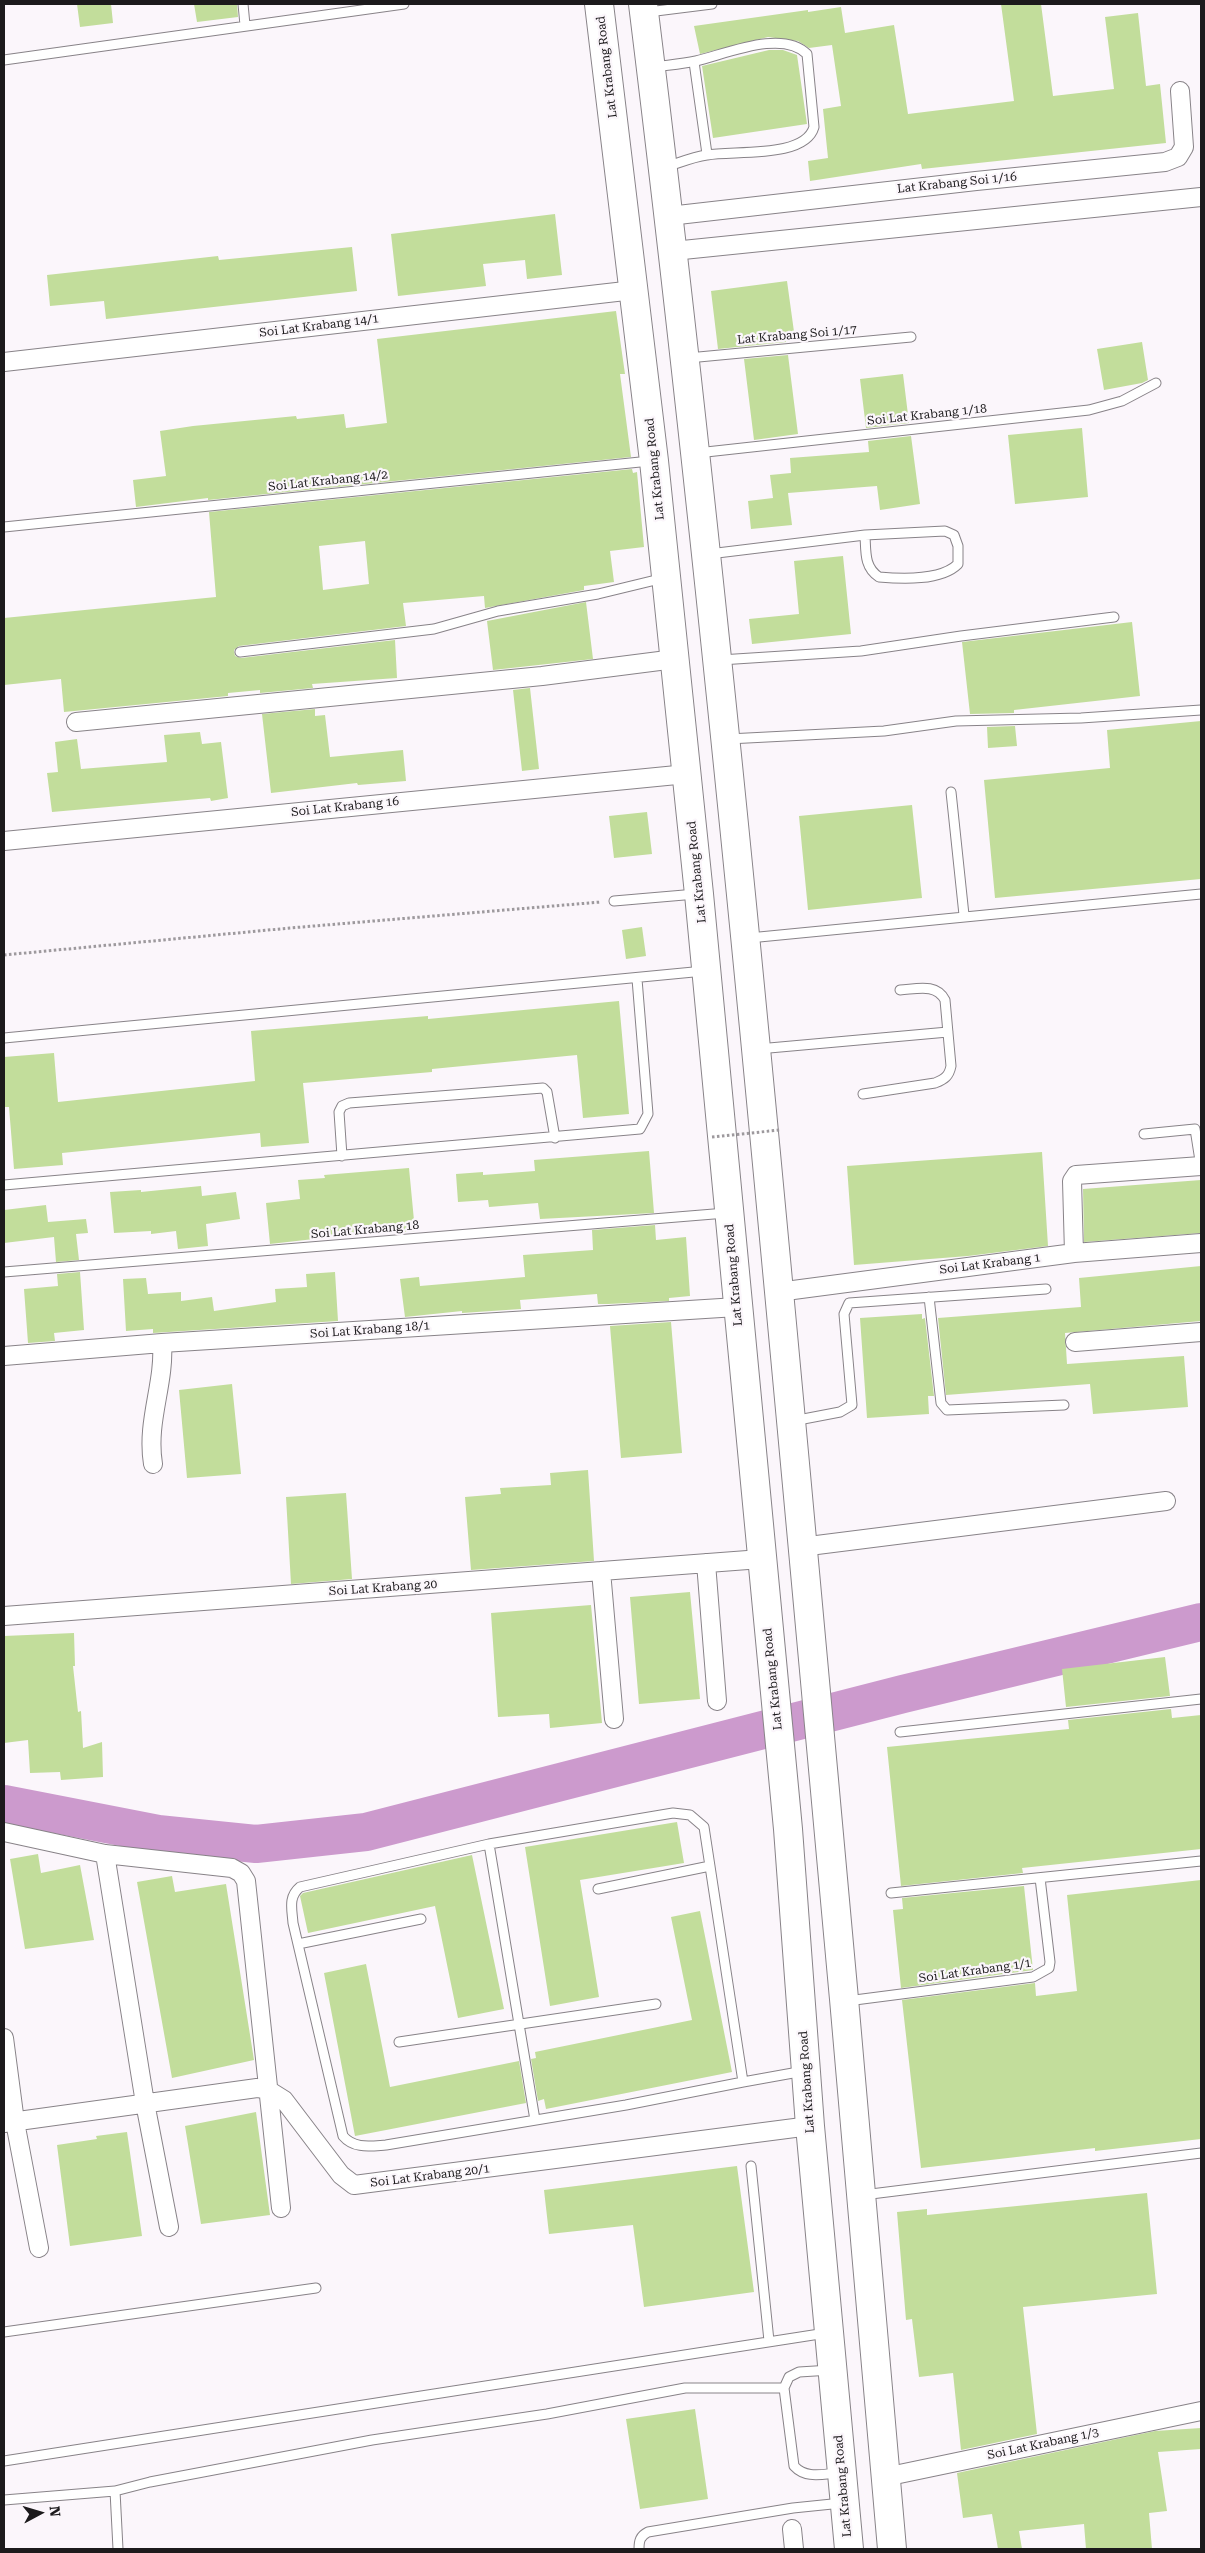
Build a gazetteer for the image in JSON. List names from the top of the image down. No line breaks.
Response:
{"streets":{"main road":["Lat Krabang Road"],"street":["Lat Krabang Soi 1/16","Soi Lat Krabang 14/1","Soi Lat Krabang 16","Soi Lat Krabang 1","Soi Lat Krabang 18/1","Soi Lat Krabang 20","Soi Lat Krabang 20/1","Soi Lat Krabang 1/3"],"lane":["Lat Krabang Soi 1/17","Soi Lat Krabang 1/18","Soi Lat Krabang 14/2","Soi Lat Krabang 18","Soi Lat Krabang 1/1"]},"crossings":[["Lat Krabang Road","Soi Lat Krabang 14/1"],["Lat Krabang Road","Soi Lat Krabang 14/2"],["Lat Krabang Road","Soi Lat Krabang 16"],["Lat Krabang Road","Soi Lat Krabang 18"],["Lat Krabang Road","Soi Lat Krabang 18/1"],["Lat Krabang Road","Soi Lat Krabang 20"],["Lat Krabang Road","Soi Lat Krabang 20/1"]],"north":"right"}
